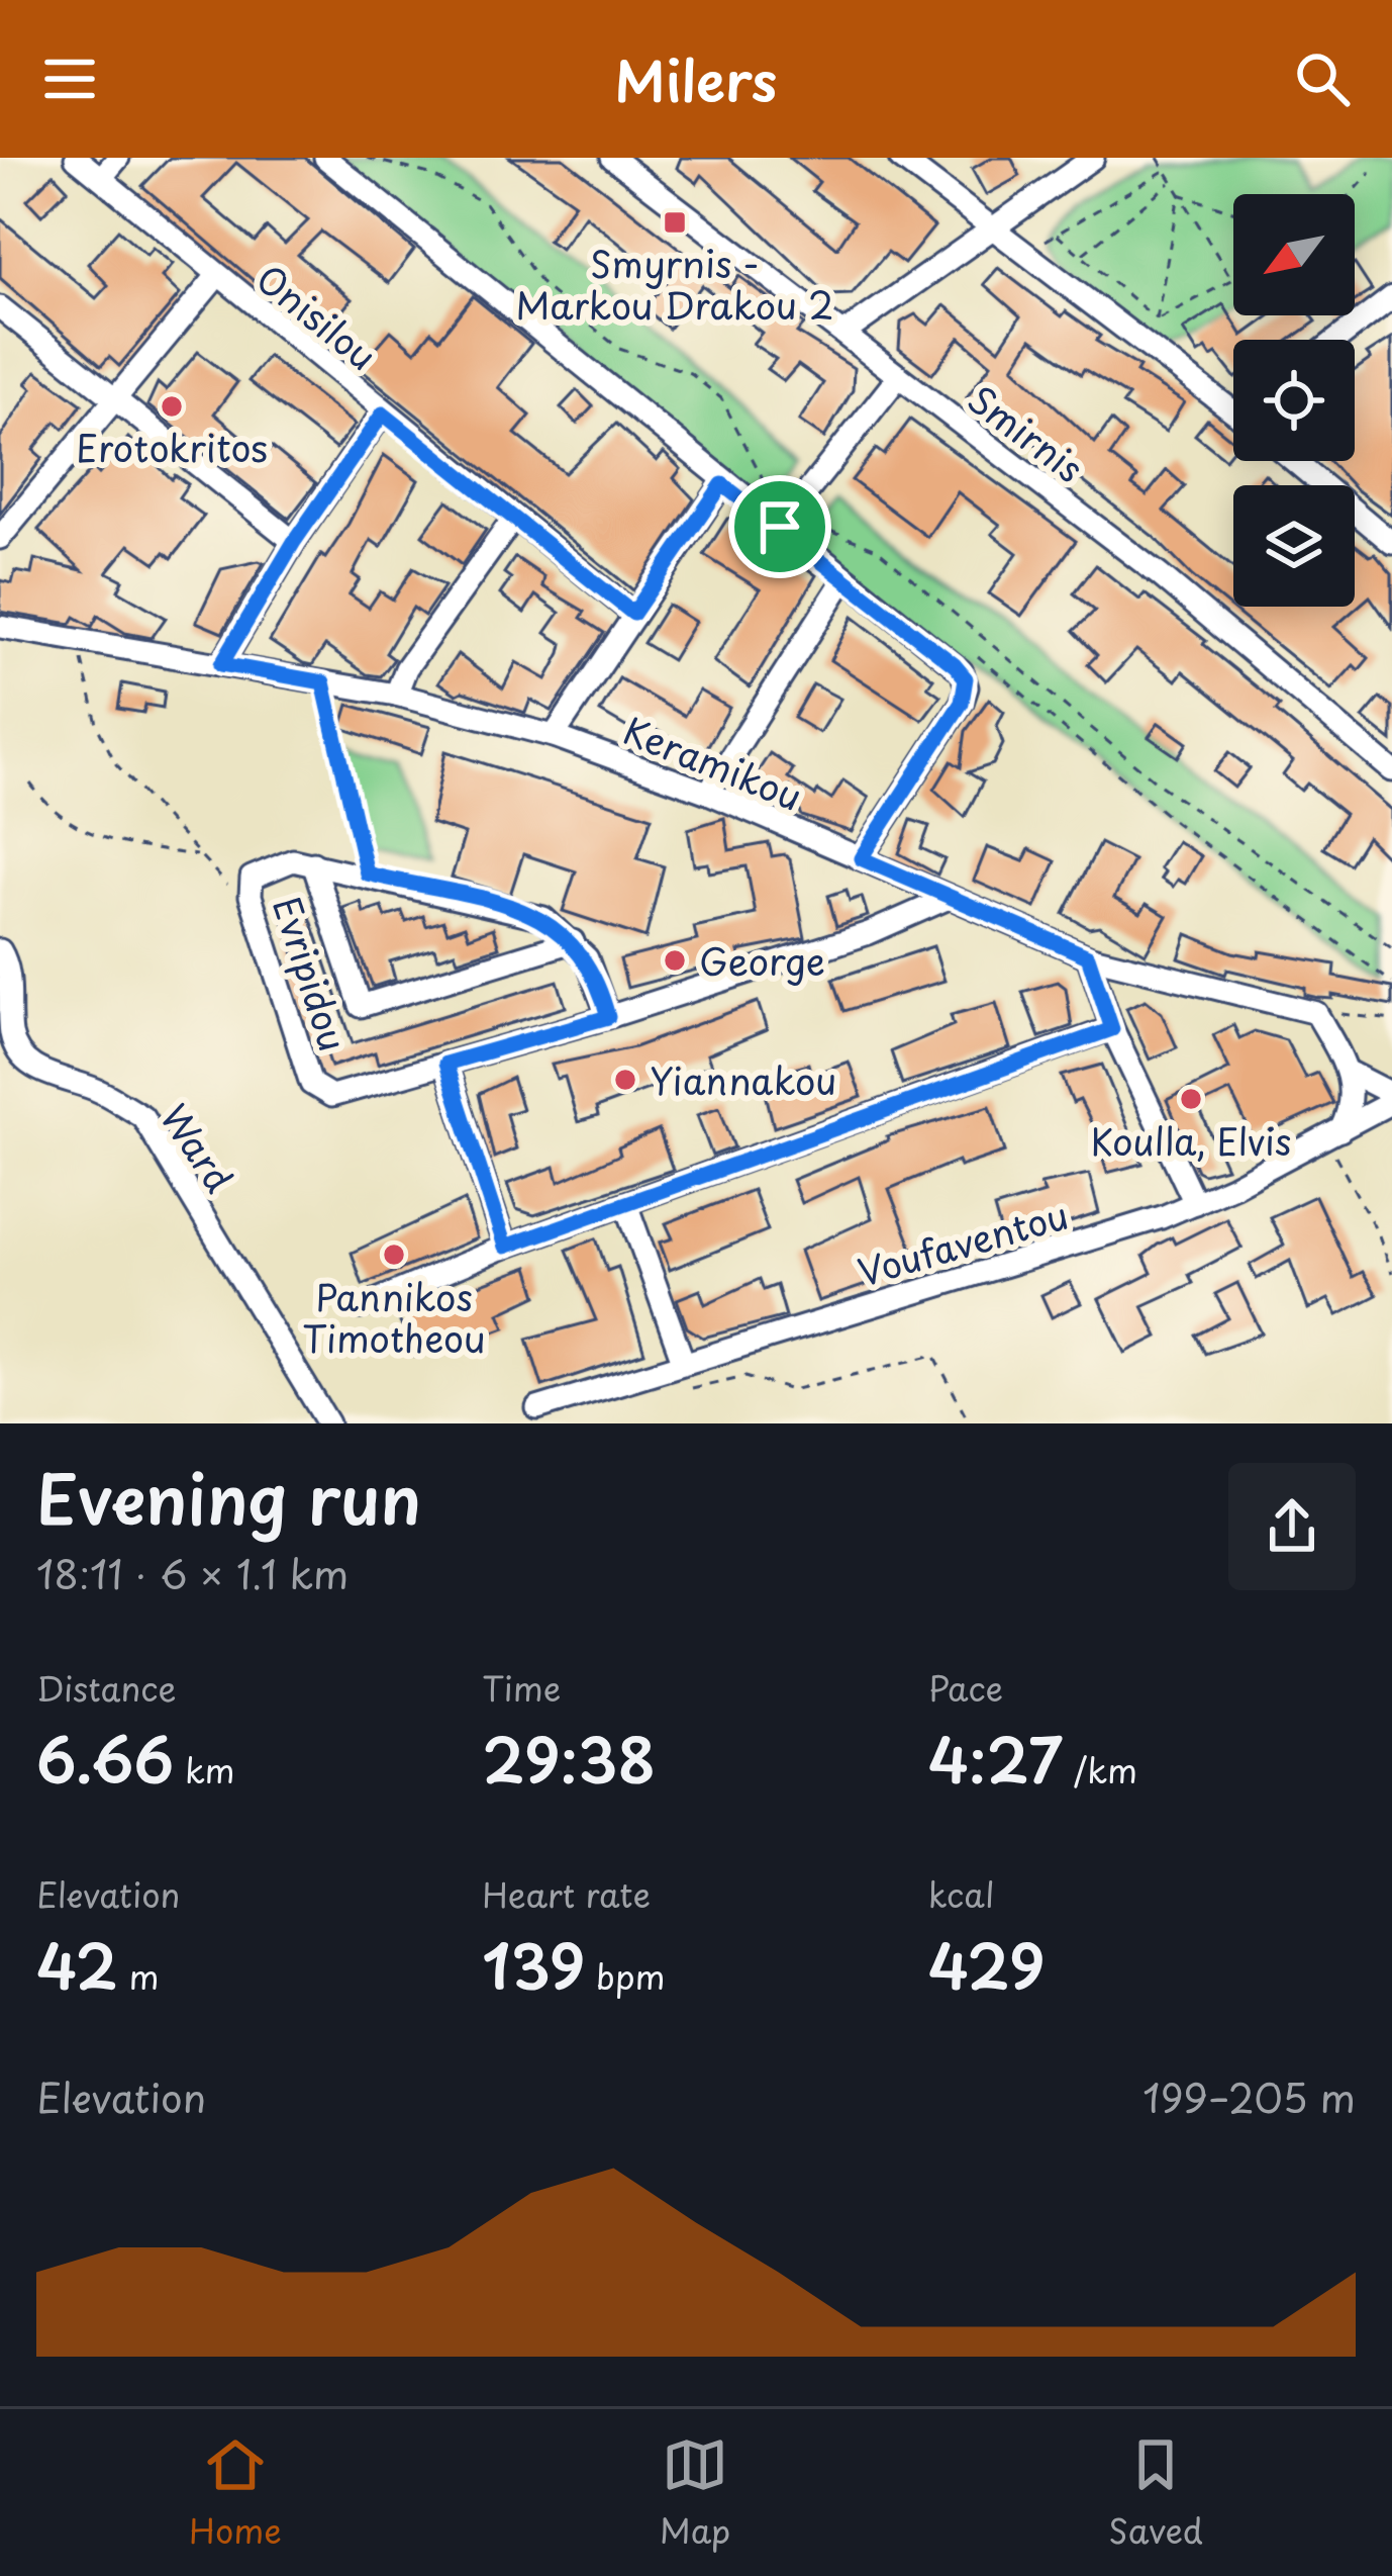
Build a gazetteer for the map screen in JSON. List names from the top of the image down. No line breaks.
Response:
{"streets":{"street":["Onisilou","Smirnis","Keramikou","Evripidou","Ward","Voufaventou"]},"crossings":[["Keramikou","Evripidou"]],"places":{"transit":["Smyrnis - Markou Drakou 2"],"other":["Erotokritos","George","Yiannakou","Koulla, Elvis","Pannikos Timotheou"]},"north":"bottom left","page":{"header":"Milers","heading":["Evening run","18:11 · 6 × 1.1 km"],"stats":[["Distance","6.66 km"],["Time","29:38"],["Pace","4:27 /km"],["Elevation","42 m"],["Heart rate","139 bpm"],["kcal","429"]],"chart":["Elevation","199–205 m"],"tabs":["Home","Map","Saved"]}}
